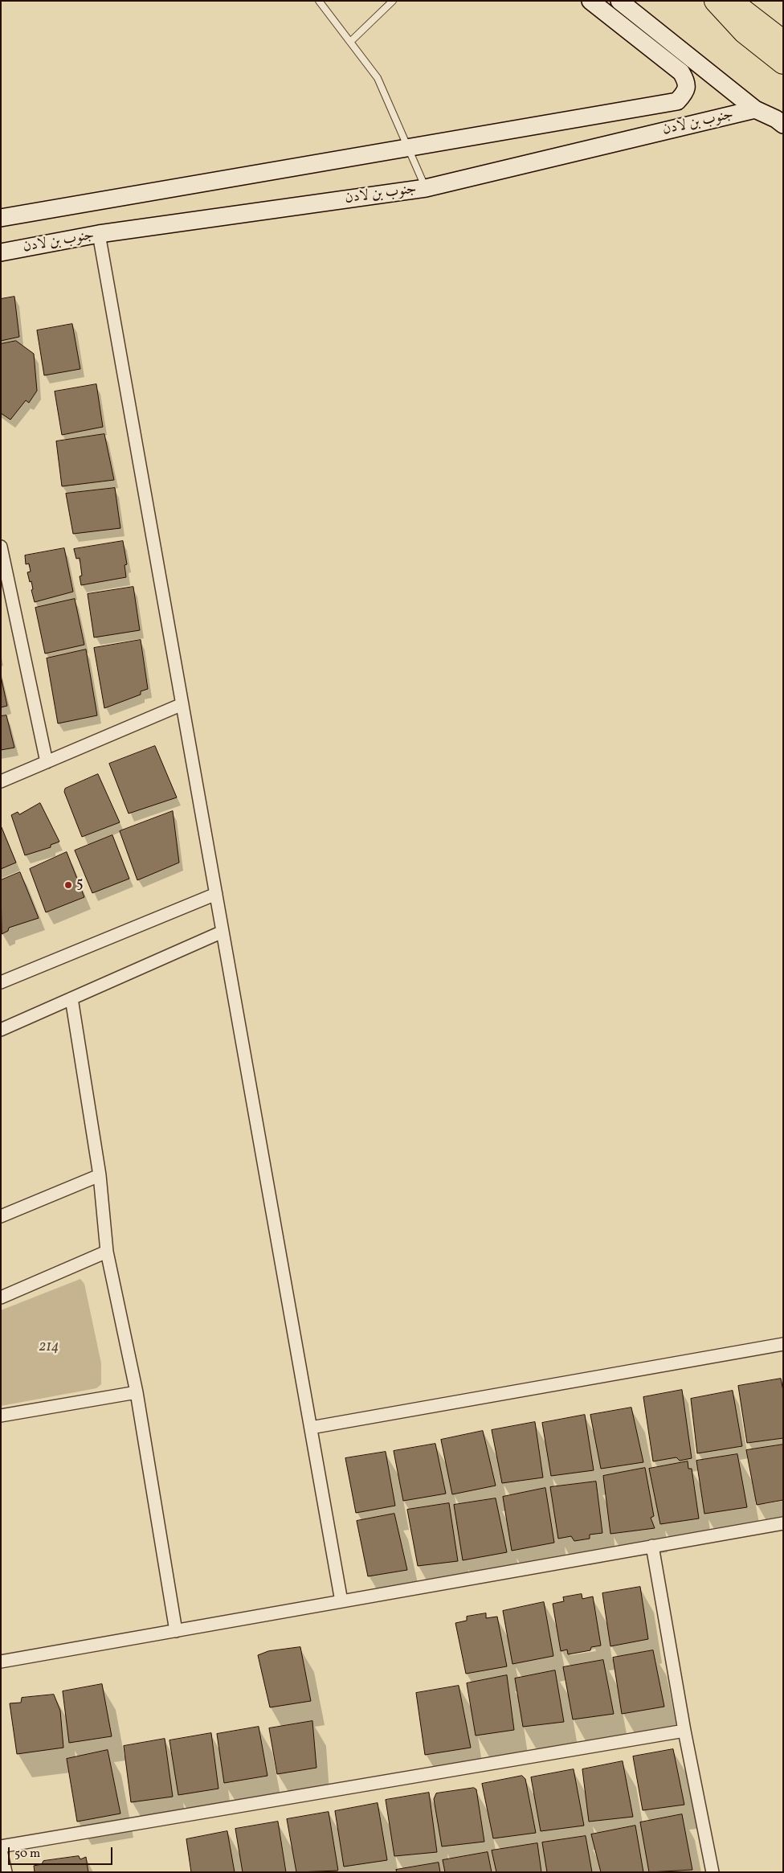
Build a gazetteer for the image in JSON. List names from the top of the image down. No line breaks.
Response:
{"streets":{"street":["جنوب بن لادن"]},"parks":["214"],"places":["5"],"scale_bar":"50 m"}
